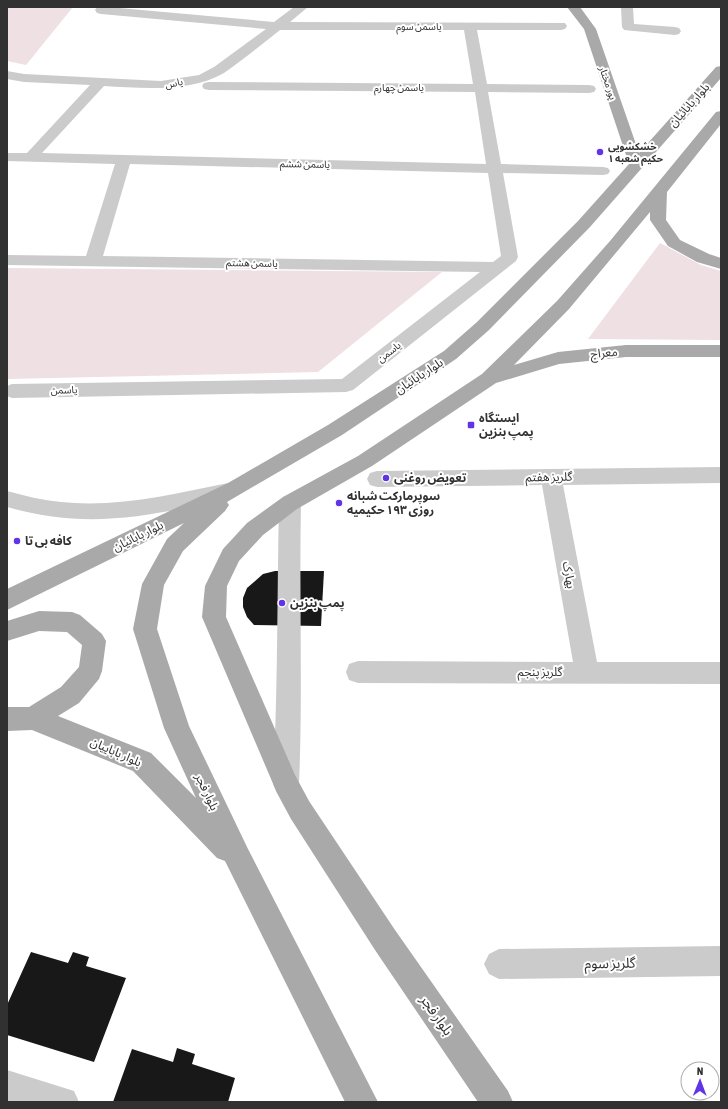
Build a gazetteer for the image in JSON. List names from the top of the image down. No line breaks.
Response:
{"streets":{"main road":["پور مختار","بلوار بابائیان","معراج","بلوار باباییان","بلوار فجر"],"street":["یاسمن سوم","یاس","یاسمن چهارم","یاسمن ششم","یاسمن هشتم","یاسمن","گلریز هفتم","بهارک","گلریز پنجم","گلریز سوم"]},"crossings":[["یاسمن سوم","یاس"],["یاسمن سوم","یاسمن"],["پور مختار","بلوار بابائیان"],["یاسمن چهارم","یاسمن"],["بلوار بابائیان","بلوار فجر"],["یاسمن ششم","یاسمن"],["یاسمن هشتم","یاسمن"],["گلریز هفتم","بهارک"],["بهارک","گلریز پنجم"],["بلوار باباییان","بلوار فجر"]],"places":{"other":["خشکشویی حکیم شعبه ۱","تعویض روغنی","سوپرمارکت شبانه روزی ۱۹۳ حکیمیه","کافه بی تا","پمپ بنزین"],"transit":["ایستگاه پمپ بنزین"]},"north":"top"}
